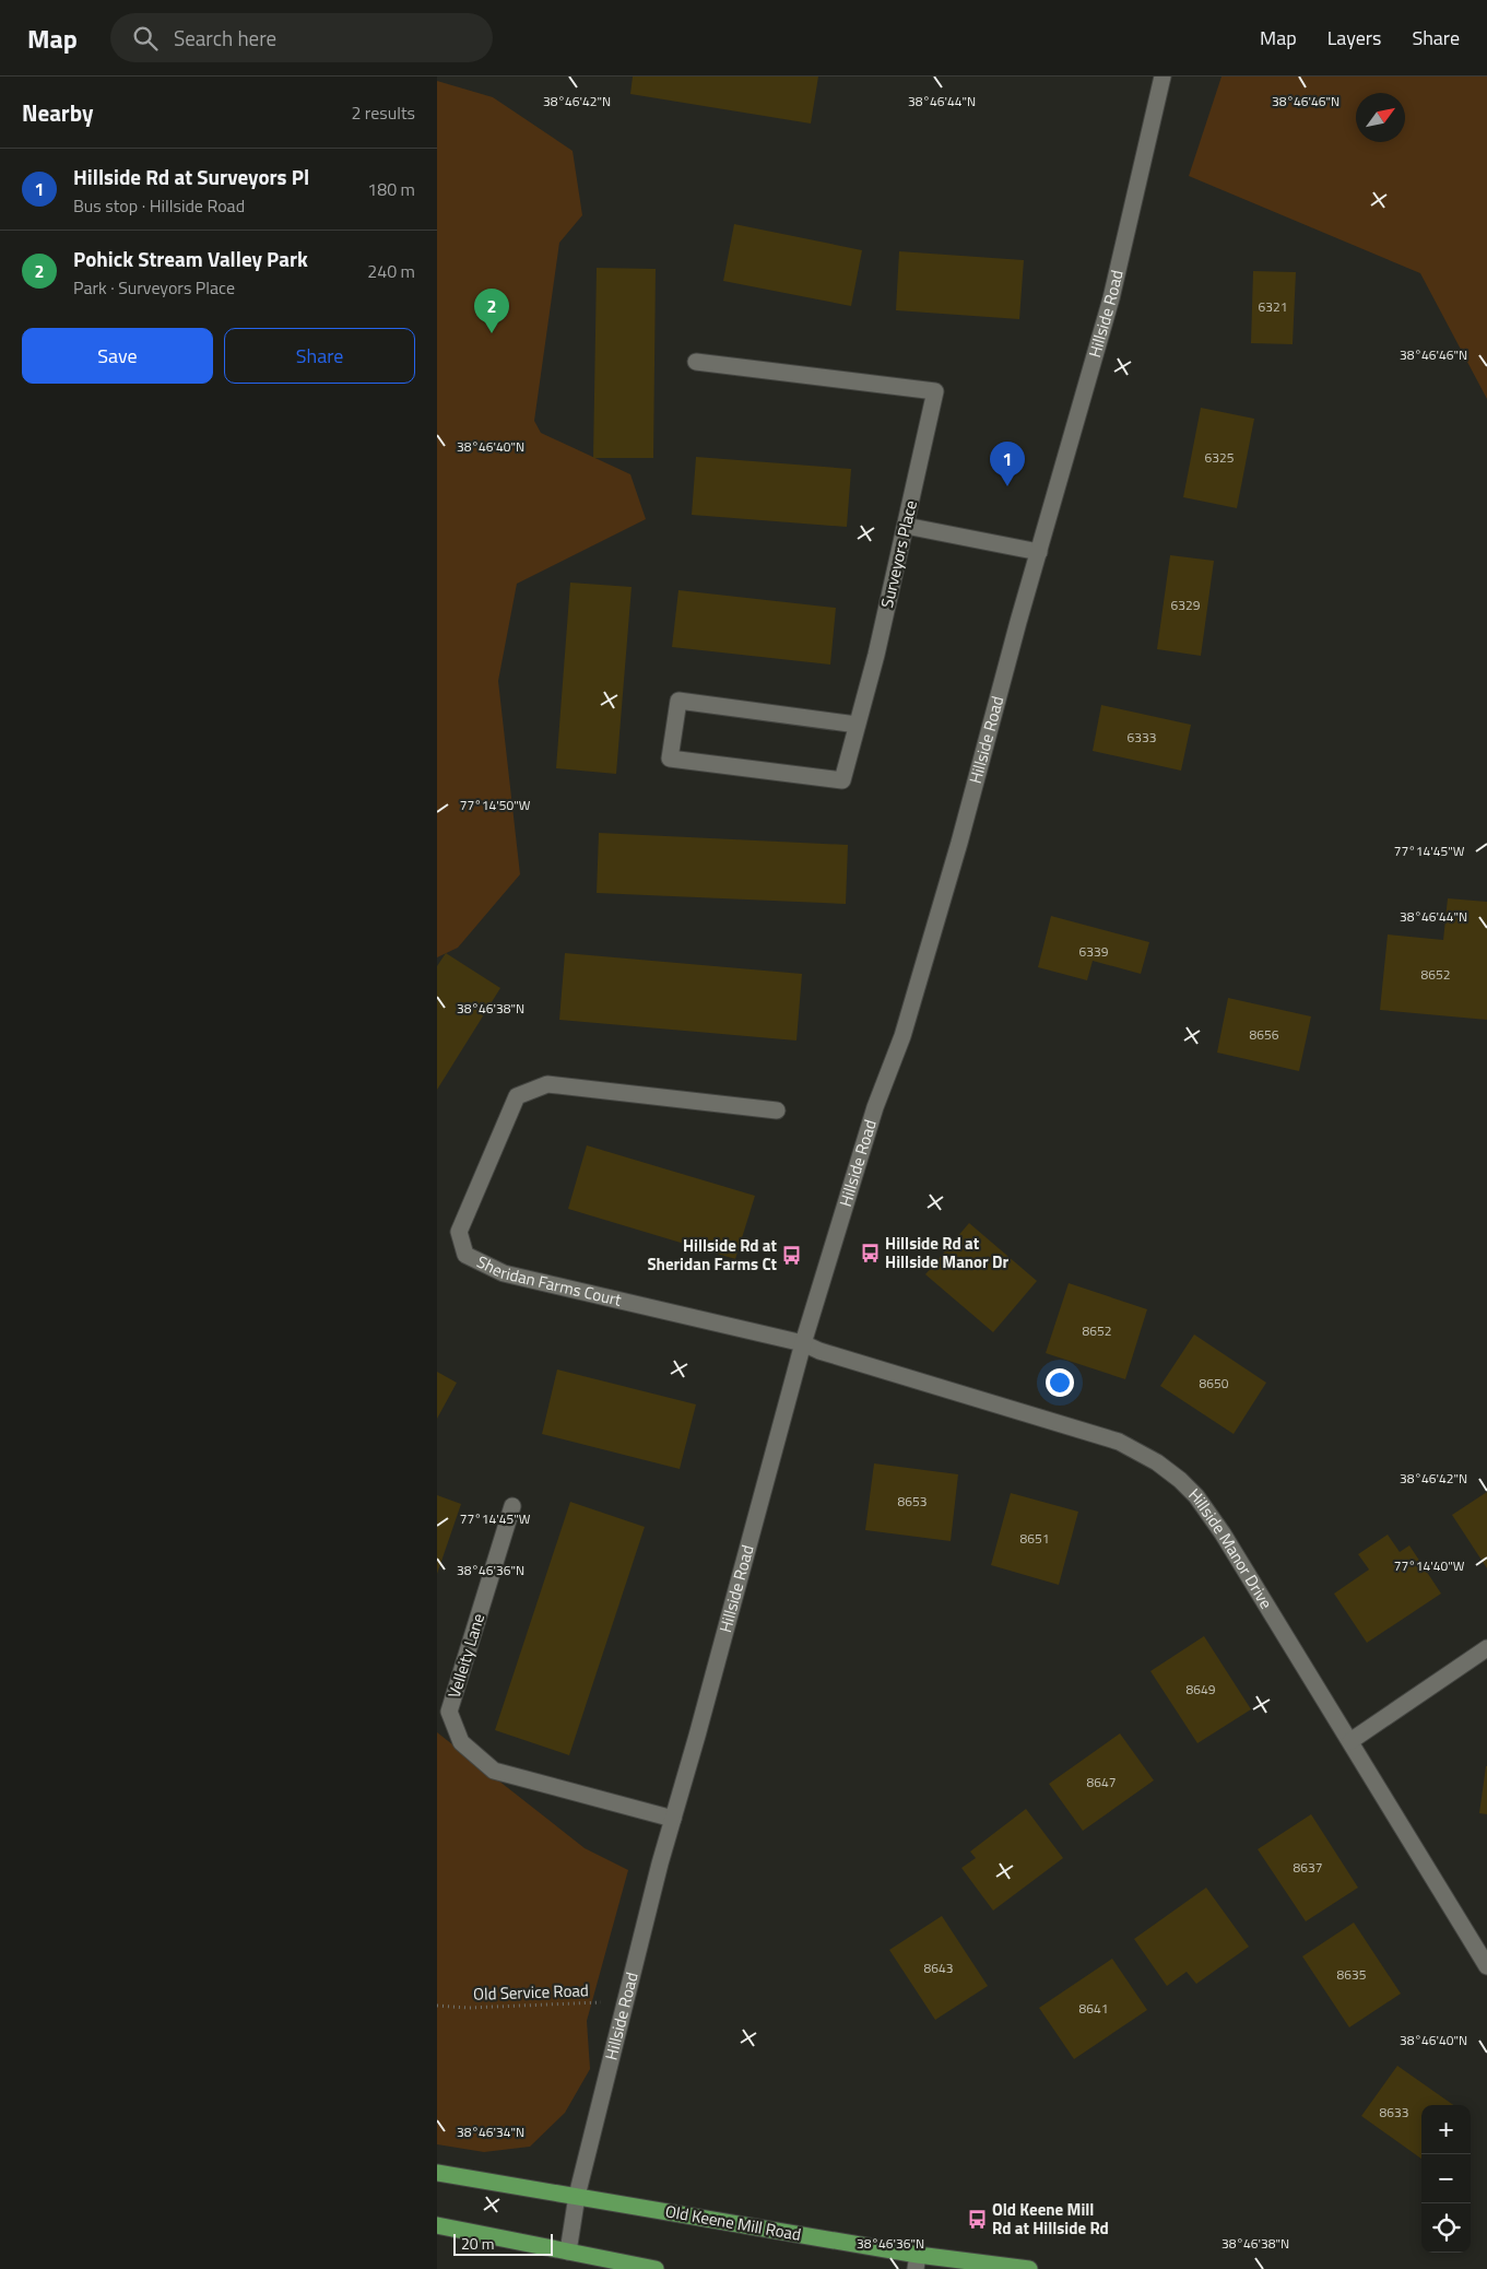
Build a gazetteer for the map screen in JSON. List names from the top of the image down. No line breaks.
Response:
{"streets":{"main road":["Old Keene Mill Road"],"street":["Hillside Road","Surveyors Place","Sheridan Farms Court","Hillside Manor Drive","Velleity Lane"],"path":["Old Service Road"]},"crossings":[["Hillside Road","Sheridan Farms Court"],["Hillside Road","Hillside Manor Drive"],["Hillside Road","Velleity Lane"],["Hillside Road","Old Service Road"],["Hillside Road","Old Keene Mill Road"],["Sheridan Farms Court","Hillside Manor Drive"]],"places":{"bus stop":["Hillside Rd at Hillside Manor Dr","Hillside Rd at Sheridan Farms Ct","Old Keene Mill Rd at Hillside Rd"]},"house_numbers":["6321","6325","6329","6333","6339","8652","8656","8652","8650","8653","8651","8649","8647","8637","8643","8635","8641","8633"],"scale_bar":"20 m","north":"top right","page":{"header":"Map","search":"Search here","nav":["Map","Layers","Share"],"heading":["Nearby","2 results"],"list":[{"mark":"1","name":"Hillside Rd at Surveyors Pl","note":"Bus stop · Hillside Road","value":"180 m"},{"mark":"2","name":"Pohick Stream Valley Park","note":"Park · Surveyors Place","value":"240 m"}],"pins":["2","1"],"buttons":["Save","Share"],"map_buttons":["+","−"],"scale":"20 m"},"coordinates":["38°46'42\"N","38°46'46\"N","38°46'44\"N","38°46'40\"N","77°14'50\"W","77°14'45\"W","38°46'38\"N","77°14'40\"W","38°46'36\"N","38°46'34\"N"]}
